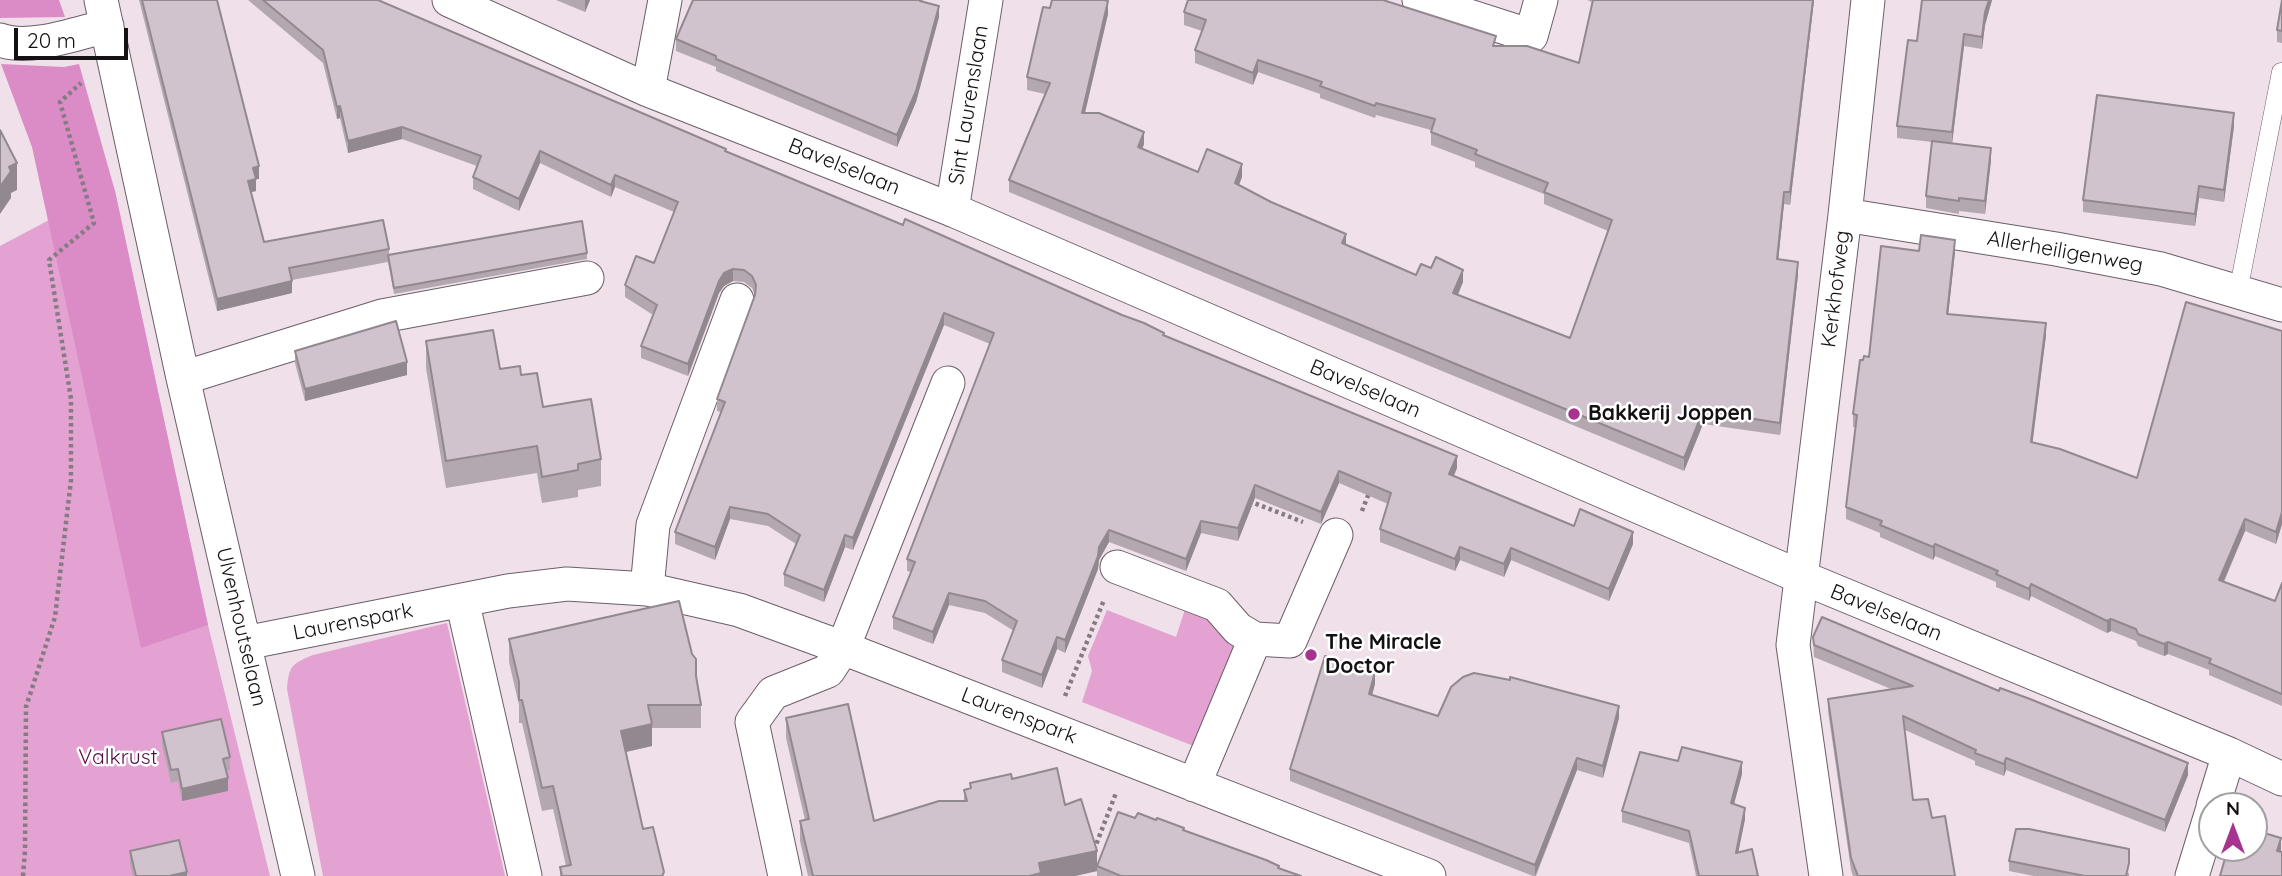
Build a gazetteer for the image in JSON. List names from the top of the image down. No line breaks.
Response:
{"streets":{"street":["Sint Laurenslaan","Bavelselaan","Allerheiligenweg","Kerkhofweg","Laurenspark","Ulvenhoutselaan"]},"crossings":[["Sint Laurenslaan","Bavelselaan"],["Bavelselaan","Kerkhofweg"],["Allerheiligenweg","Kerkhofweg"],["Laurenspark","Ulvenhoutselaan"]],"parks":["Valkrust"],"places":["Bakkerij Joppen","The Miracle Doctor"],"scale_bar":"20 m","north":"top"}
